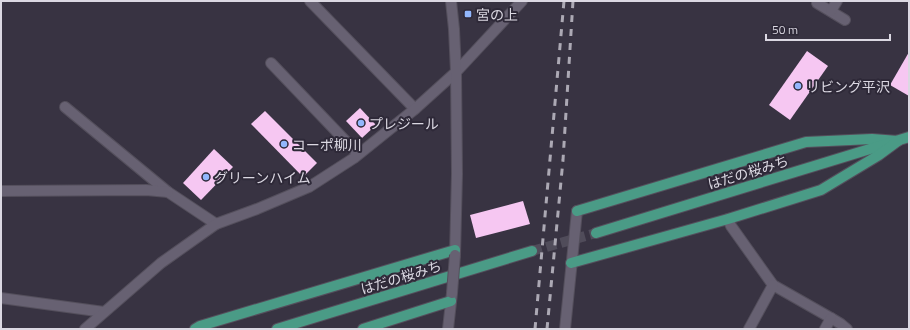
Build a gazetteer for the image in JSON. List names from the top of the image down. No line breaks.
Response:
{"streets":{"main road":["はだの桜みち"]},"places":{"transit":["宮の上"],"other":["リビング平沢","プレジール","コーポ柳川","グリーンハイム"]},"scale_bar":"50 m"}
